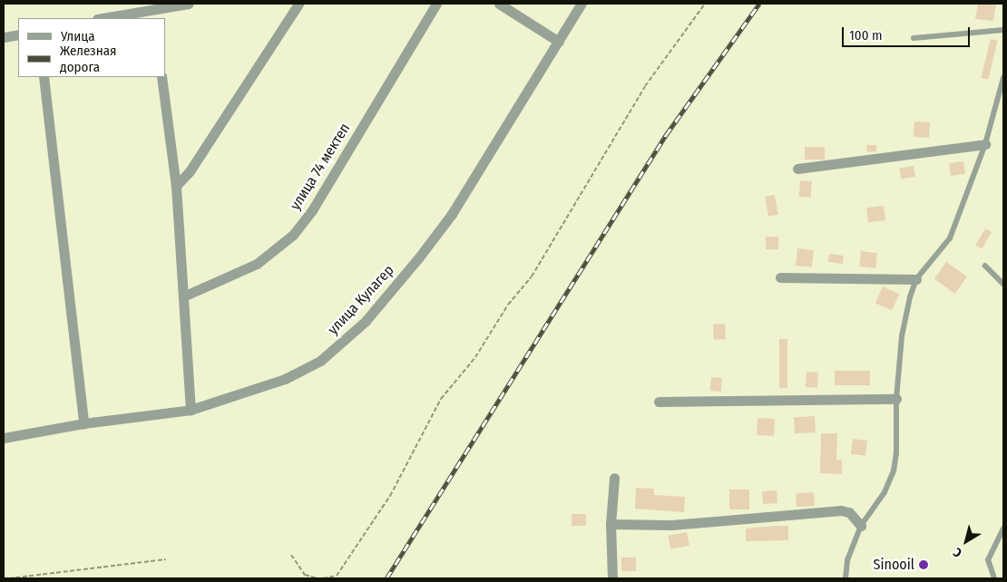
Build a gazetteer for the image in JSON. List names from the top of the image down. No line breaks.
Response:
{"streets":{"street":["улица 74 мектеп","улица Кулагер"]},"places":["Sinooil"],"legend":["Улица","Железная дорога"],"scale_bar":"100 m","north":"bottom left"}
